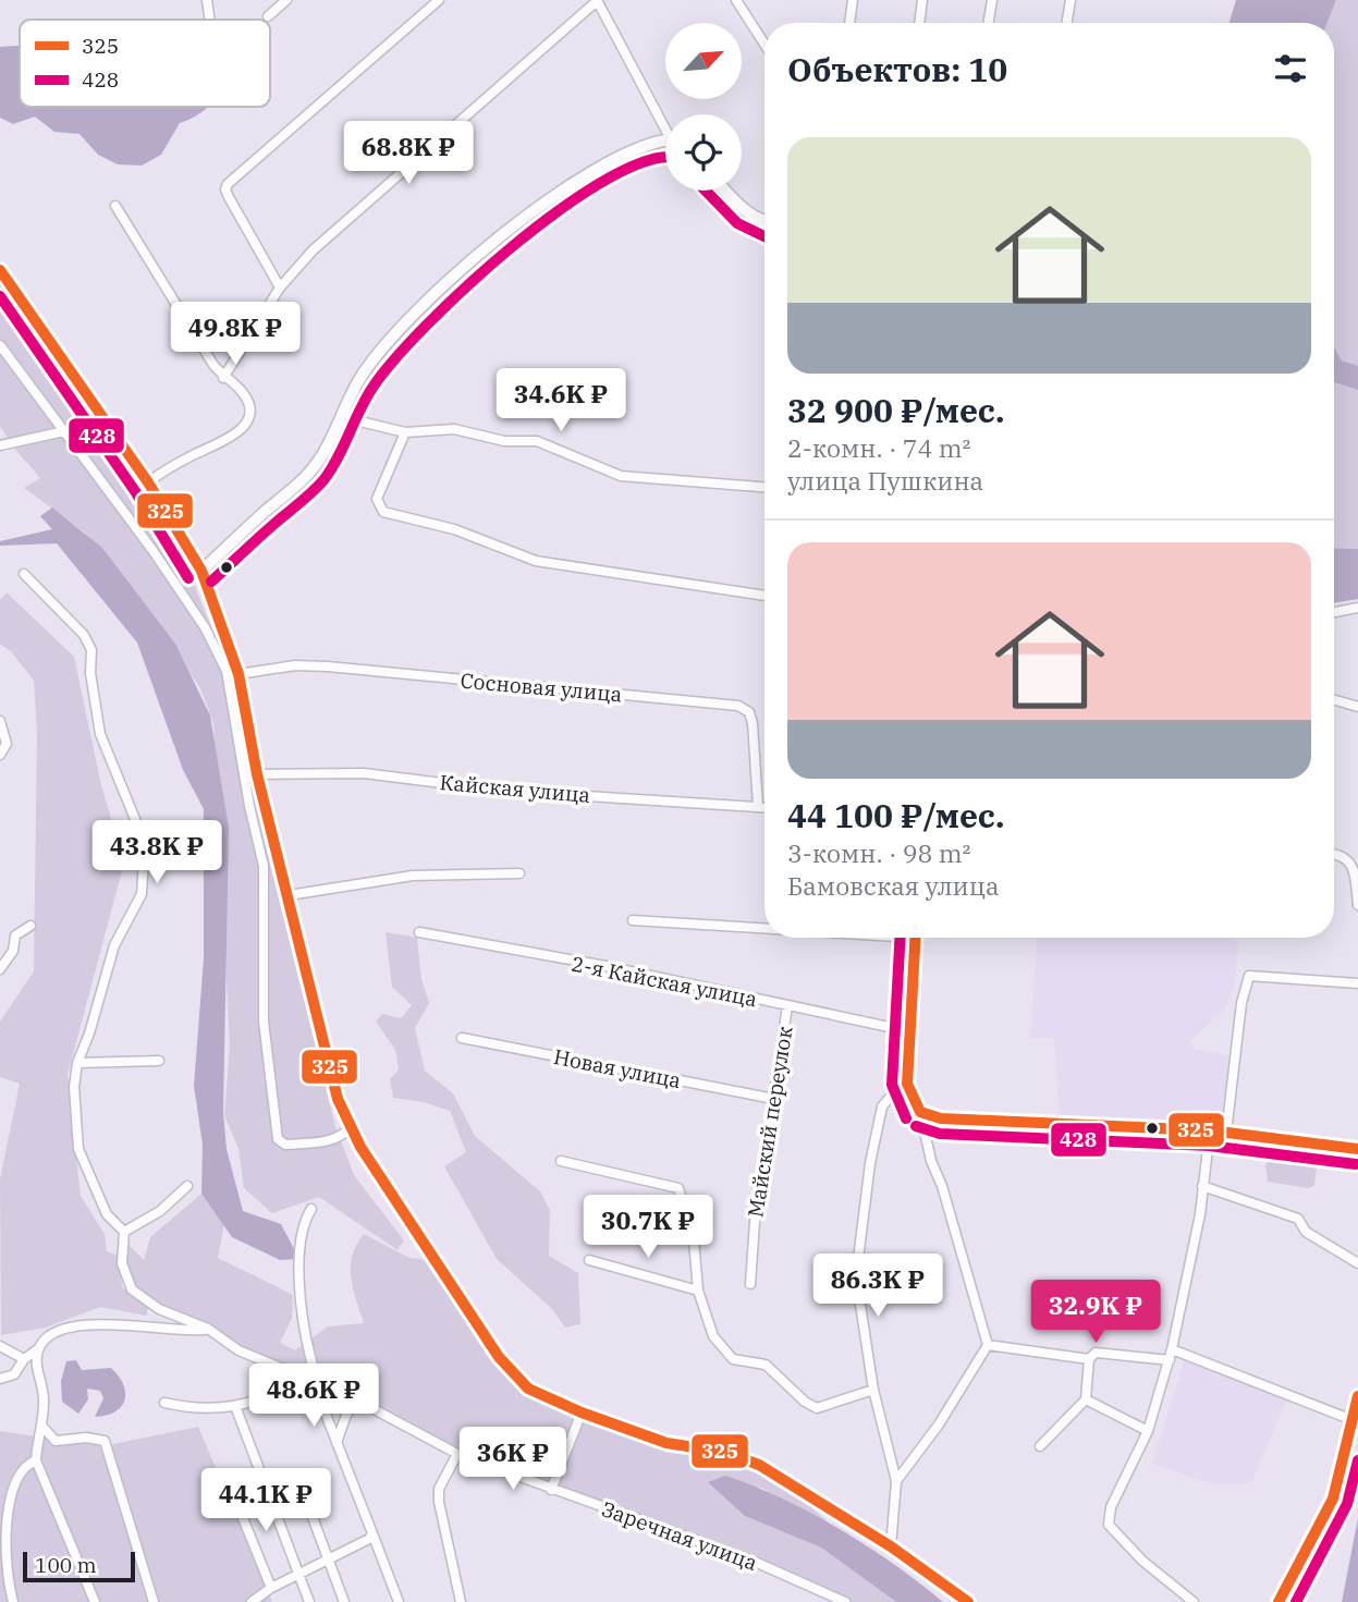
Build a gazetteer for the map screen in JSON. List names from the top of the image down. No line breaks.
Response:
{"streets":{"street":["Сосновая улица","Кайская улица","2-я Кайская улица","Новая улица","Майский переулок","Заречная улица"]},"crossings":[["Сосновая улица","Кайская улица"],["2-я Кайская улица","Майский переулок"],["Новая улица","Майский переулок"]],"lines":["transit line 428","transit line 325"],"legend":["325","428"],"scale_bar":"100 m","north":"top right","page":{"heading":"Объектов: 10","list":[{"name":"32 900 ₽/мес.","note":"2-комн. · 74 m² · улица Пушкина"},{"name":"44 100 ₽/мес.","note":"3-комн. · 98 m² · Бамовская улица"}],"price":["68.8K ₽","49.8K ₽","34.6K ₽","43.8K ₽","30.7K ₽","86.3K ₽","32.9K ₽","48.6K ₽","36K ₽","44.1K ₽"],"scale":"100 m"}}
